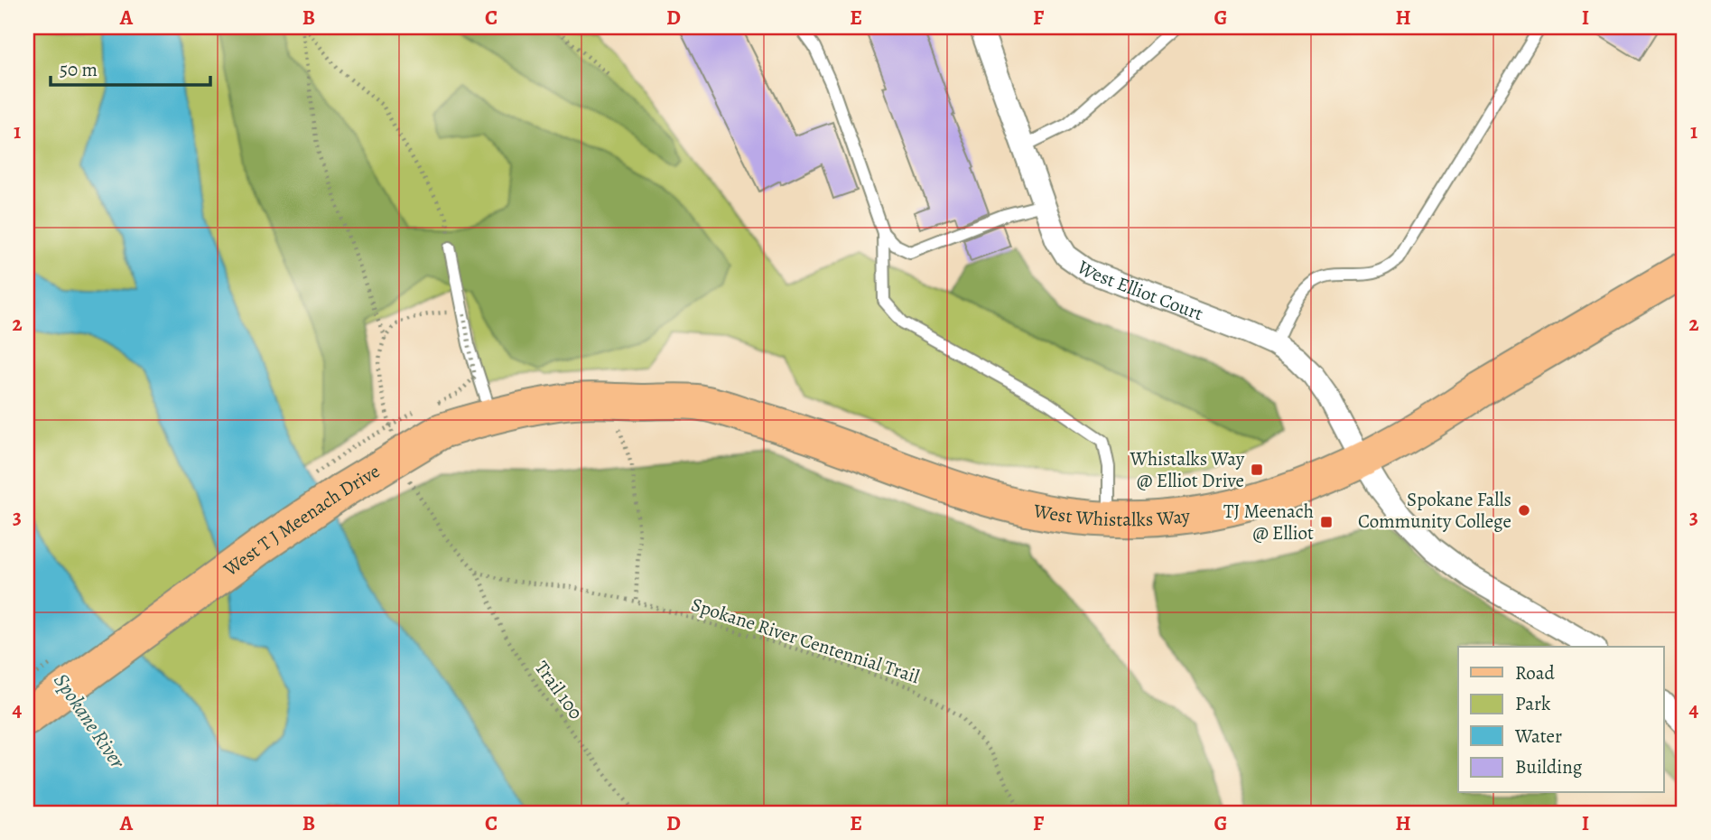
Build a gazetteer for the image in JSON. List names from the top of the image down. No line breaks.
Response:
{"streets":{"main road":["West Whistalks Way","West T J Meenach Drive"],"street":["West Elliot Court"],"path":["Spokane River Centennial Trail","Trail 100"]},"crossings":[["West Elliot Court","West Whistalks Way"],["West Whistalks Way","West T J Meenach Drive"],["Spokane River Centennial Trail","Trail 100"]],"water":["Spokane River"],"places":{"transit":["Whistalks Way @ Elliot Drive","TJ Meenach @ Elliot"],"other":["Spokane Falls Community College"]},"legend":["Road","Park","Water","Building"],"scale_bar":"50 m","grid":{"columns":["A","B","C","D","E","F","G","H","I"],"rows":["1","2","3","4"]}}
